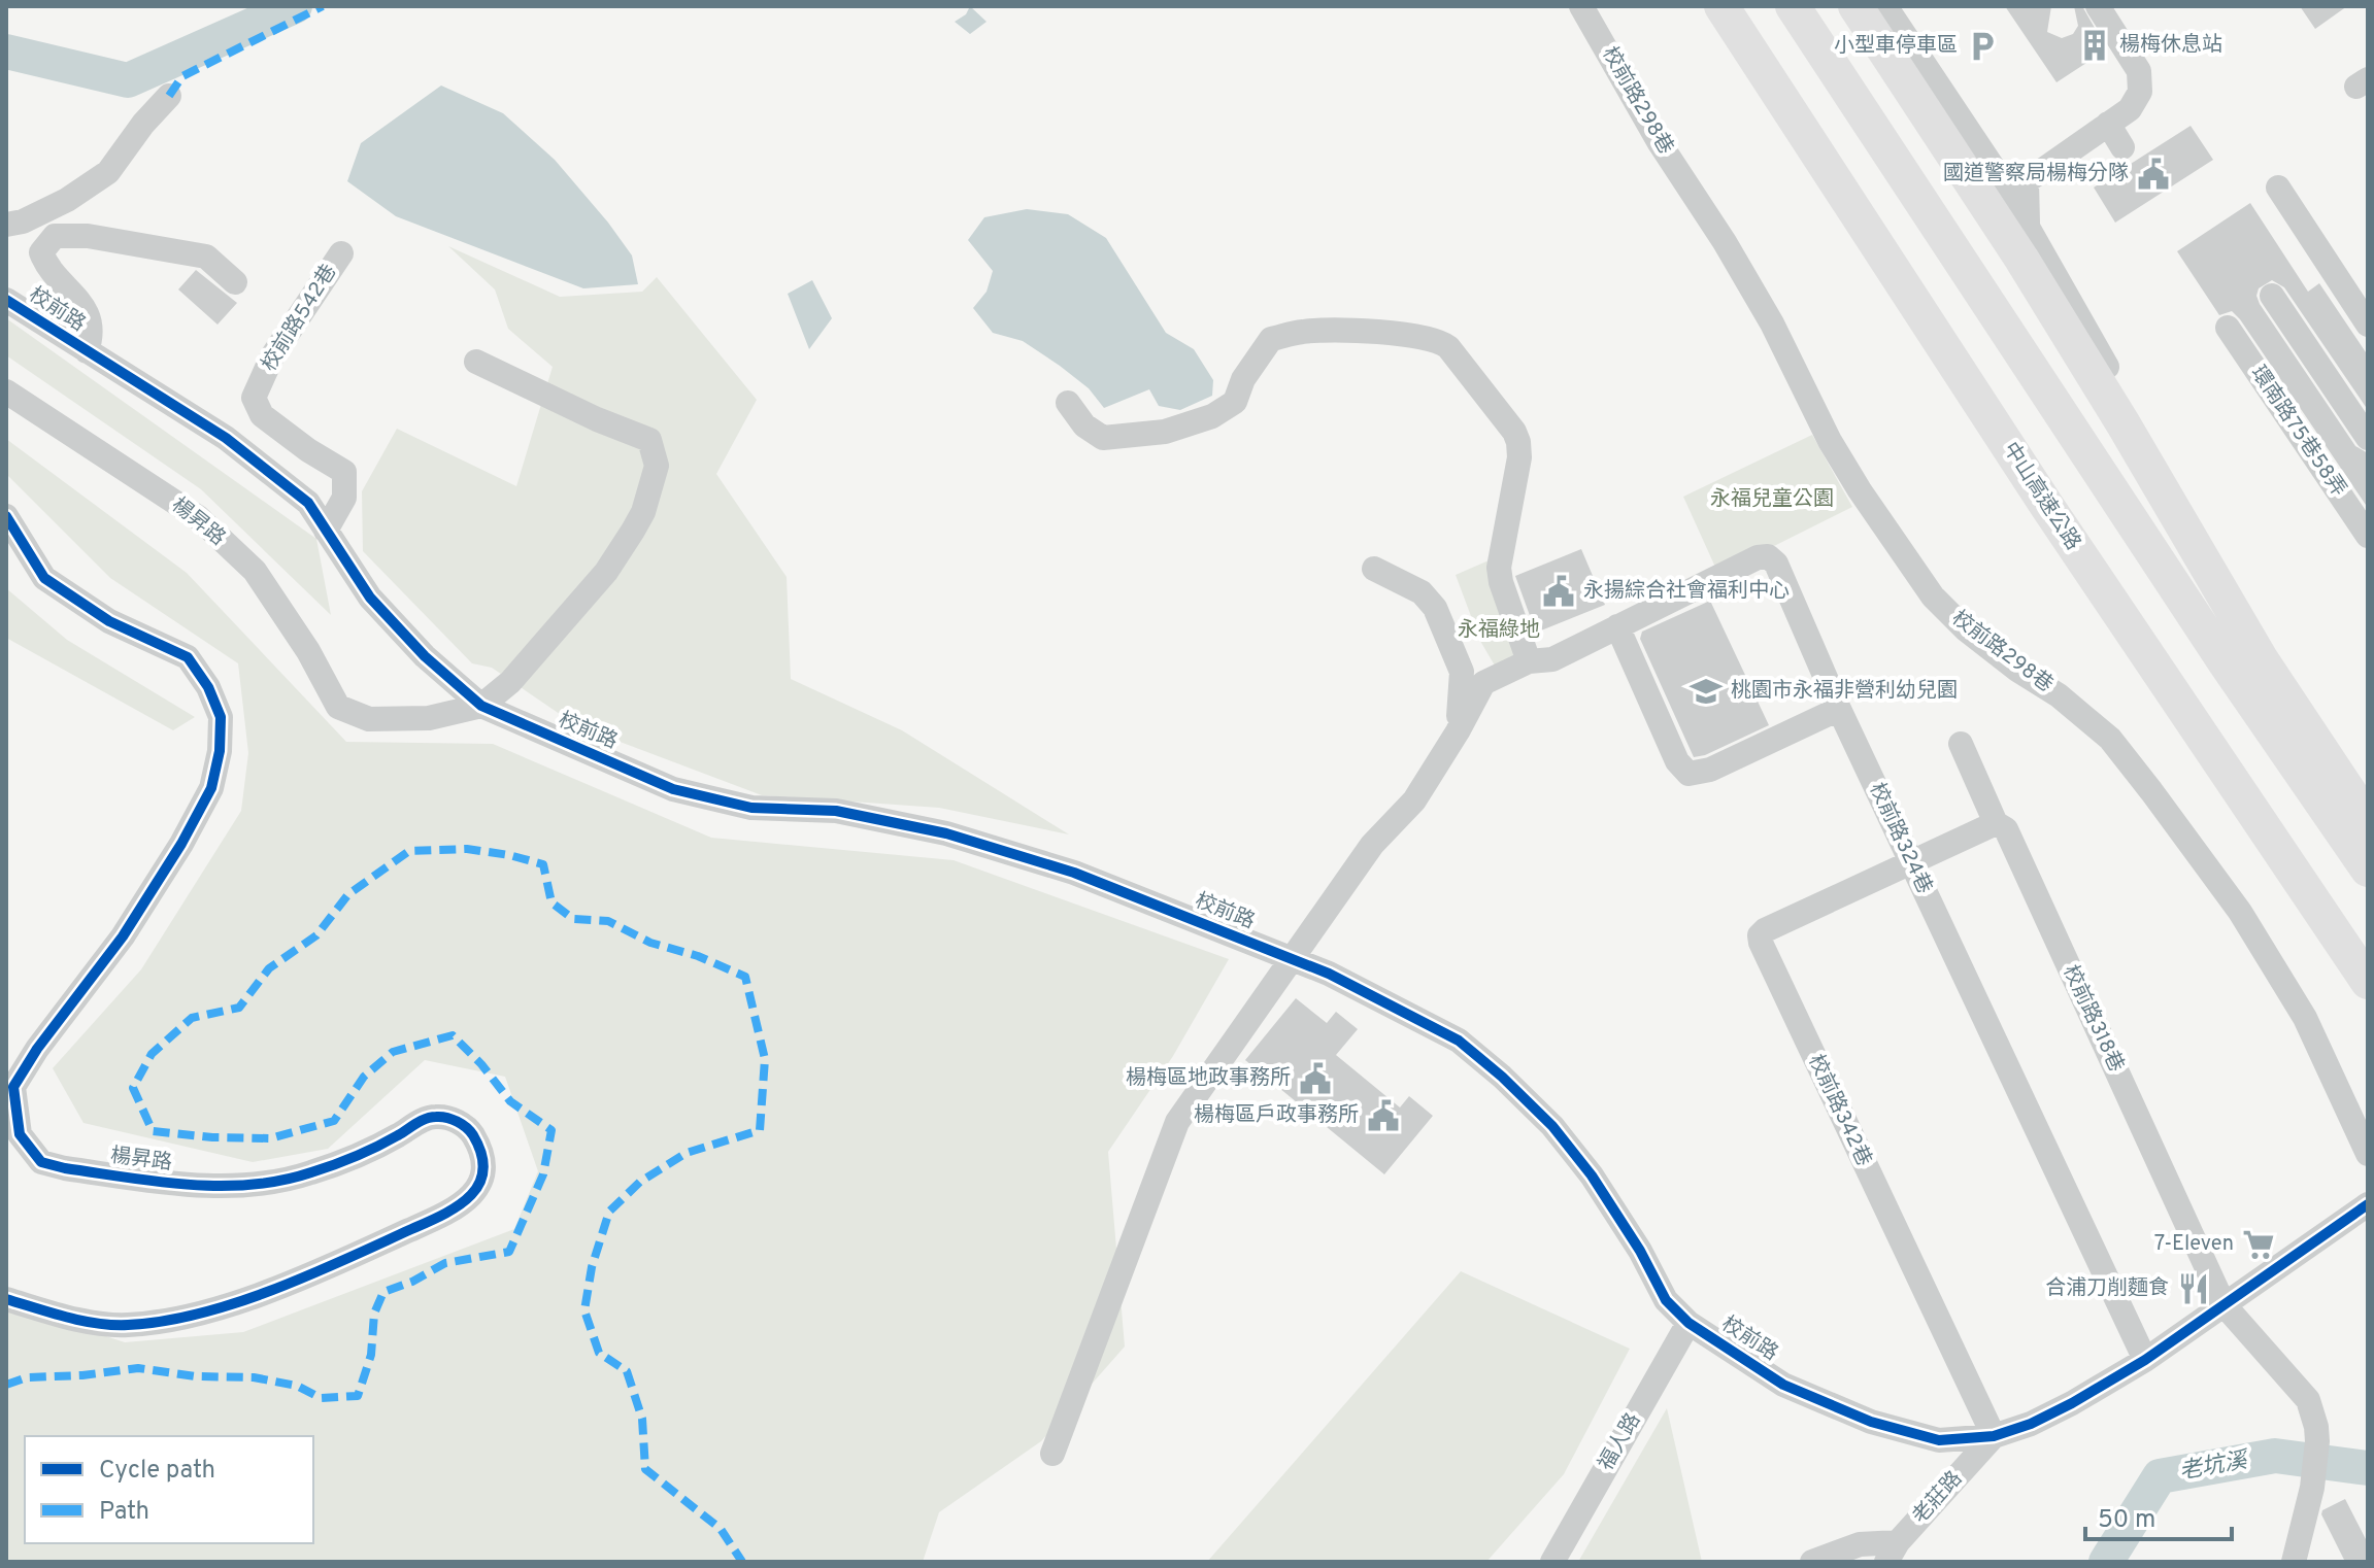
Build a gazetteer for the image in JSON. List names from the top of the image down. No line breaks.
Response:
{"streets":{"highway":["中山高速公路"],"street":["校前路298巷","校前路","校前路542巷","環南路75巷58弄","楊昇路","校前路324巷","校前路318巷","校前路342巷","福人路","老莊路"]},"crossings":[["校前路","校前路542巷"],["校前路","楊昇路"],["校前路","校前路324巷"],["校前路","校前路318巷"],["校前路","校前路342巷"],["校前路","福人路"],["校前路","老莊路"],["校前路324巷","校前路342巷"],["校前路342巷","老莊路"]],"water":["老坑溪"],"parks":["永福兒童公園","永福綠地"],"places":{"building":["楊梅休息站"],"parking":["小型車停車區"],"public building":["國道警察局楊梅分隊","永揚綜合社會福利中心","楊梅區地政事務所","楊梅區戶政事務所"],"school or university":["桃園市永福非營利幼兒園"],"supermarket":["7-Eleven"],"restaurant":["合浦刀削麵食"]},"legend":["Cycle path","Path"],"scale_bar":"50 m"}
